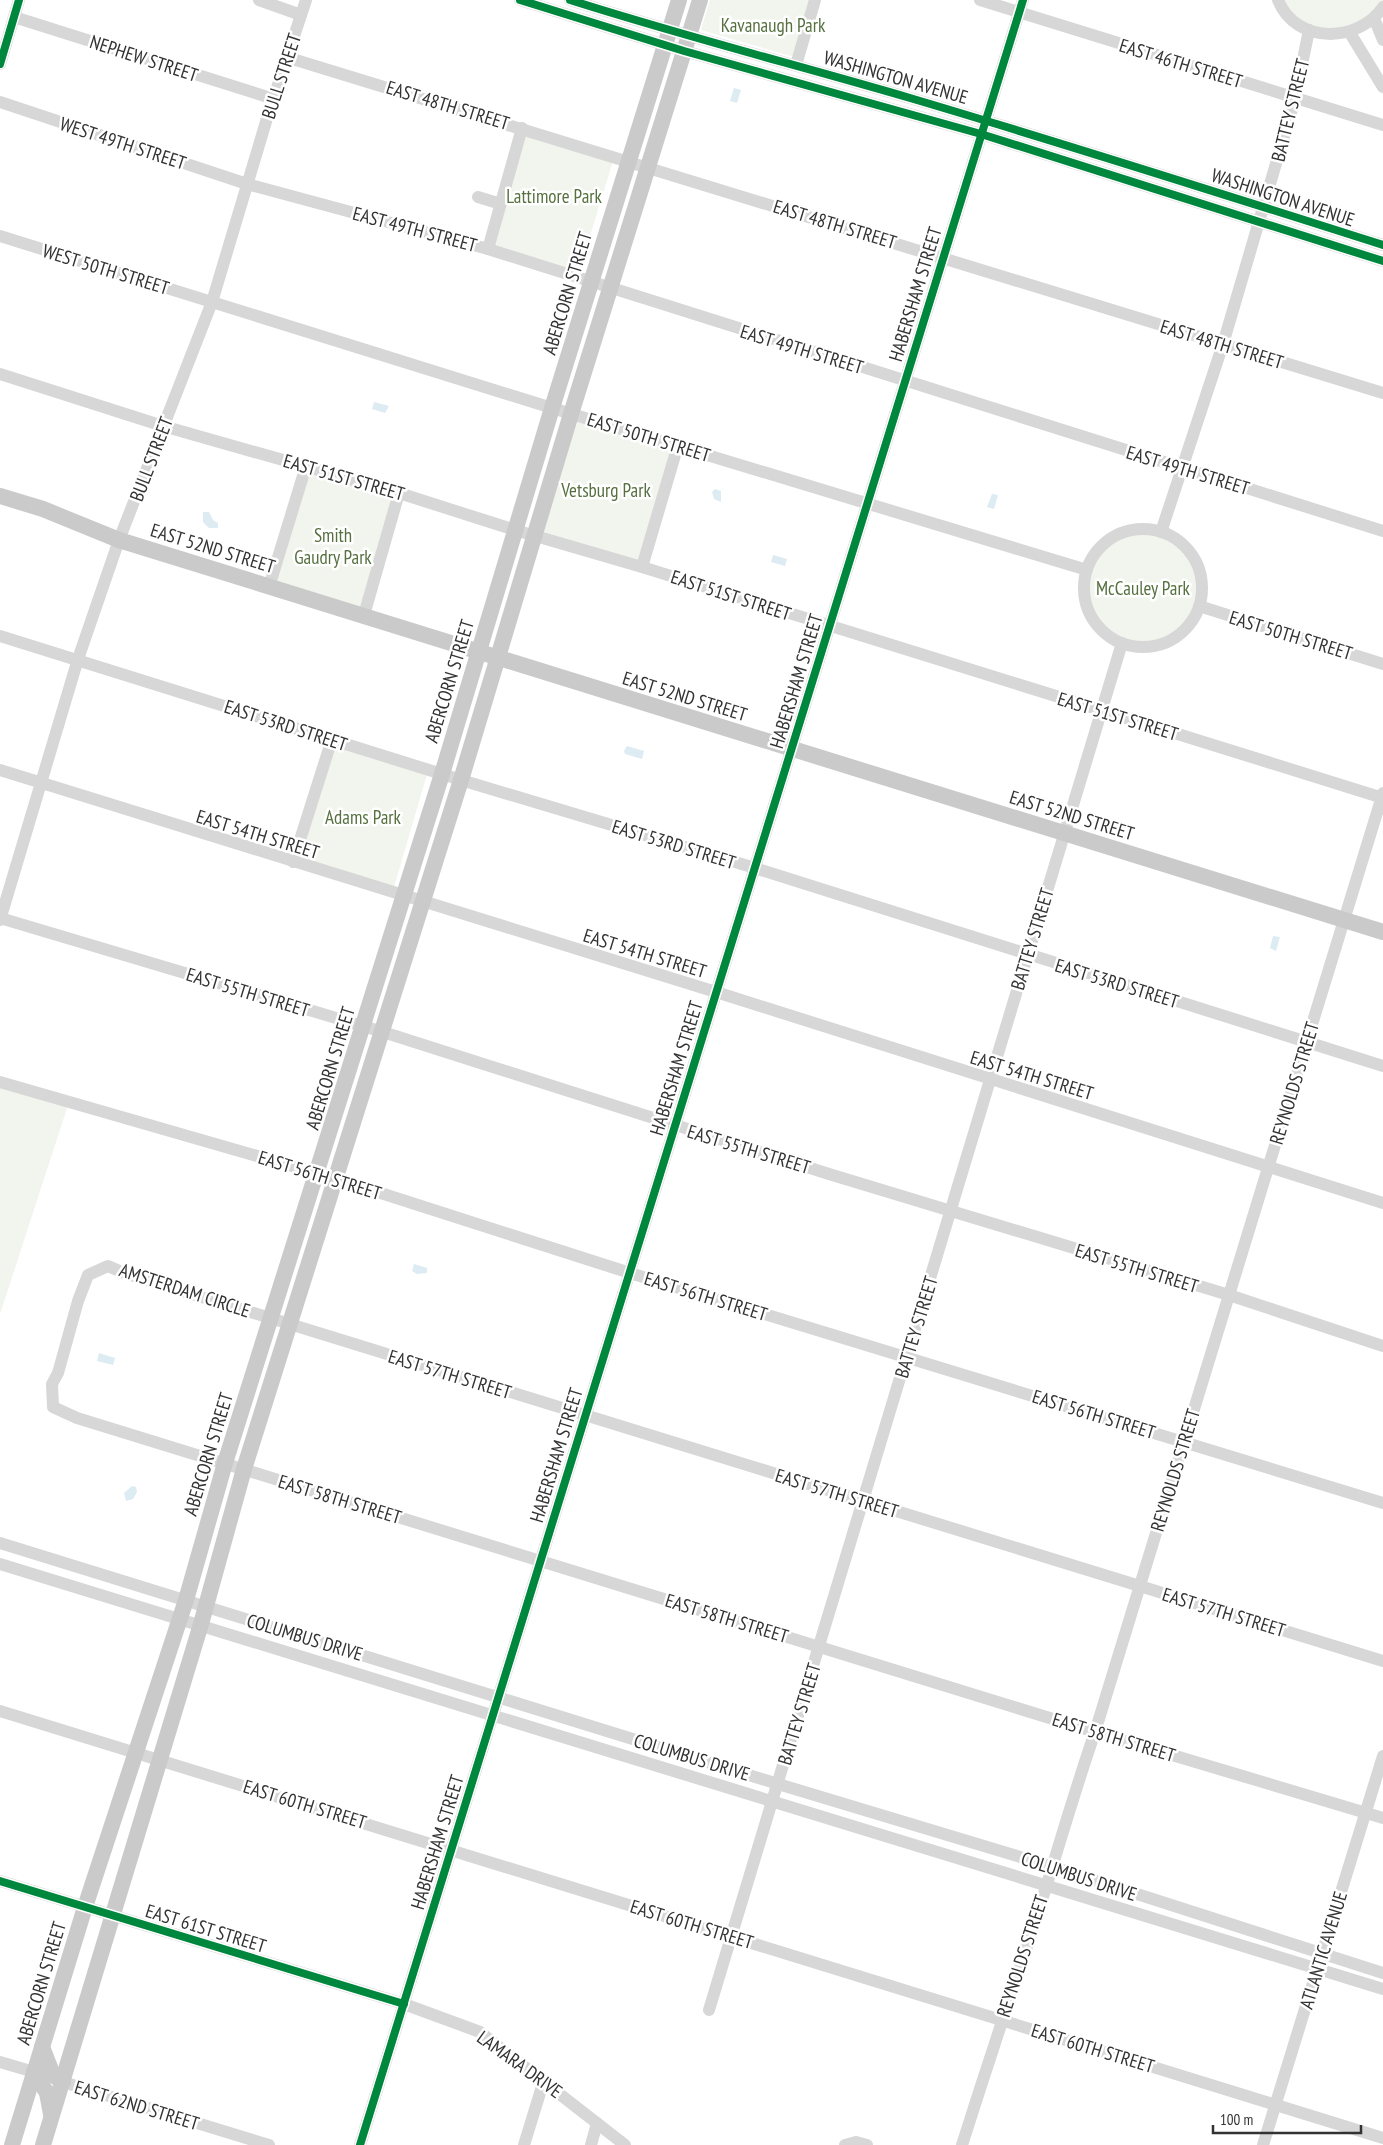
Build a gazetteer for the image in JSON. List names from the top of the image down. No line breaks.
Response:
{"streets":{"main road":["ABERCORN STREET","EAST 52ND STREET"],"street":["NEPHEW STREET","EAST 46TH STREET","BULL STREET","WASHINGTON AVENUE","EAST 48TH STREET","BATTEY STREET","WEST 49TH STREET","EAST 49TH STREET","WEST 50TH STREET","HABERSHAM STREET","EAST 50TH STREET","EAST 51ST STREET","EAST 53RD STREET","EAST 54TH STREET","EAST 55TH STREET","REYNOLDS STREET","EAST 56TH STREET","AMSTERDAM CIRCLE","EAST 57TH STREET","EAST 58TH STREET","COLUMBUS DRIVE","EAST 60TH STREET","EAST 61ST STREET","ATLANTIC AVENUE","LAMARA DRIVE","EAST 62ND STREET"]},"crossings":[["NEPHEW STREET","BULL STREET"],["EAST 46TH STREET","BATTEY STREET"],["EAST 46TH STREET","HABERSHAM STREET"],["BULL STREET","EAST 48TH STREET"],["BULL STREET","WEST 49TH STREET"],["BULL STREET","EAST 49TH STREET"],["BULL STREET","WEST 50TH STREET"],["BULL STREET","EAST 50TH STREET"],["BULL STREET","EAST 51ST STREET"],["BULL STREET","EAST 52ND STREET"],["BULL STREET","EAST 53RD STREET"],["BULL STREET","EAST 54TH STREET"],["BULL STREET","EAST 55TH STREET"],["WASHINGTON AVENUE","BATTEY STREET"],["WASHINGTON AVENUE","ABERCORN STREET"],["WASHINGTON AVENUE","HABERSHAM STREET"],["EAST 48TH STREET","BATTEY STREET"],["EAST 48TH STREET","ABERCORN STREET"],["EAST 48TH STREET","HABERSHAM STREET"],["BATTEY STREET","EAST 49TH STREET"],["BATTEY STREET","EAST 50TH STREET"],["BATTEY STREET","EAST 51ST STREET"],["BATTEY STREET","EAST 52ND STREET"],["BATTEY STREET","EAST 53RD STREET"],["BATTEY STREET","EAST 54TH STREET"],["BATTEY STREET","EAST 55TH STREET"],["BATTEY STREET","EAST 56TH STREET"],["BATTEY STREET","EAST 57TH STREET"],["BATTEY STREET","EAST 58TH STREET"],["BATTEY STREET","COLUMBUS DRIVE"],["BATTEY STREET","EAST 60TH STREET"],["WEST 49TH STREET","EAST 49TH STREET"],["EAST 49TH STREET","ABERCORN STREET"],["EAST 49TH STREET","HABERSHAM STREET"],["WEST 50TH STREET","EAST 50TH STREET"],["ABERCORN STREET","EAST 50TH STREET"],["ABERCORN STREET","EAST 51ST STREET"],["ABERCORN STREET","EAST 52ND STREET"],["ABERCORN STREET","EAST 53RD STREET"],["ABERCORN STREET","EAST 54TH STREET"],["ABERCORN STREET","EAST 55TH STREET"],["ABERCORN STREET","EAST 56TH STREET"],["ABERCORN STREET","AMSTERDAM CIRCLE"],["ABERCORN STREET","EAST 57TH STREET"],["ABERCORN STREET","EAST 58TH STREET"],["ABERCORN STREET","COLUMBUS DRIVE"],["ABERCORN STREET","EAST 60TH STREET"],["ABERCORN STREET","EAST 61ST STREET"],["ABERCORN STREET","EAST 62ND STREET"],["HABERSHAM STREET","EAST 50TH STREET"],["HABERSHAM STREET","EAST 51ST STREET"],["HABERSHAM STREET","EAST 52ND STREET"],["HABERSHAM STREET","EAST 53RD STREET"],["HABERSHAM STREET","EAST 54TH STREET"],["HABERSHAM STREET","EAST 55TH STREET"],["HABERSHAM STREET","EAST 56TH STREET"],["HABERSHAM STREET","EAST 57TH STREET"],["HABERSHAM STREET","EAST 58TH STREET"],["HABERSHAM STREET","COLUMBUS DRIVE"],["HABERSHAM STREET","EAST 60TH STREET"],["HABERSHAM STREET","EAST 61ST STREET"],["HABERSHAM STREET","LAMARA DRIVE"],["EAST 51ST STREET","REYNOLDS STREET"],["EAST 52ND STREET","REYNOLDS STREET"],["EAST 53RD STREET","REYNOLDS STREET"],["EAST 54TH STREET","REYNOLDS STREET"],["EAST 55TH STREET","REYNOLDS STREET"],["REYNOLDS STREET","EAST 56TH STREET"],["REYNOLDS STREET","EAST 57TH STREET"],["REYNOLDS STREET","EAST 58TH STREET"],["REYNOLDS STREET","COLUMBUS DRIVE"],["REYNOLDS STREET","EAST 60TH STREET"],["AMSTERDAM CIRCLE","EAST 57TH STREET"],["AMSTERDAM CIRCLE","EAST 58TH STREET"],["EAST 58TH STREET","ATLANTIC AVENUE"],["COLUMBUS DRIVE","ATLANTIC AVENUE"],["EAST 60TH STREET","ATLANTIC AVENUE"],["EAST 61ST STREET","LAMARA DRIVE"]],"parks":["Kavanaugh Park","Lattimore Park","Vetsburg Park","Smith Gaudry Park","McCauley Park","Adams Park"],"scale_bar":"100 m"}
